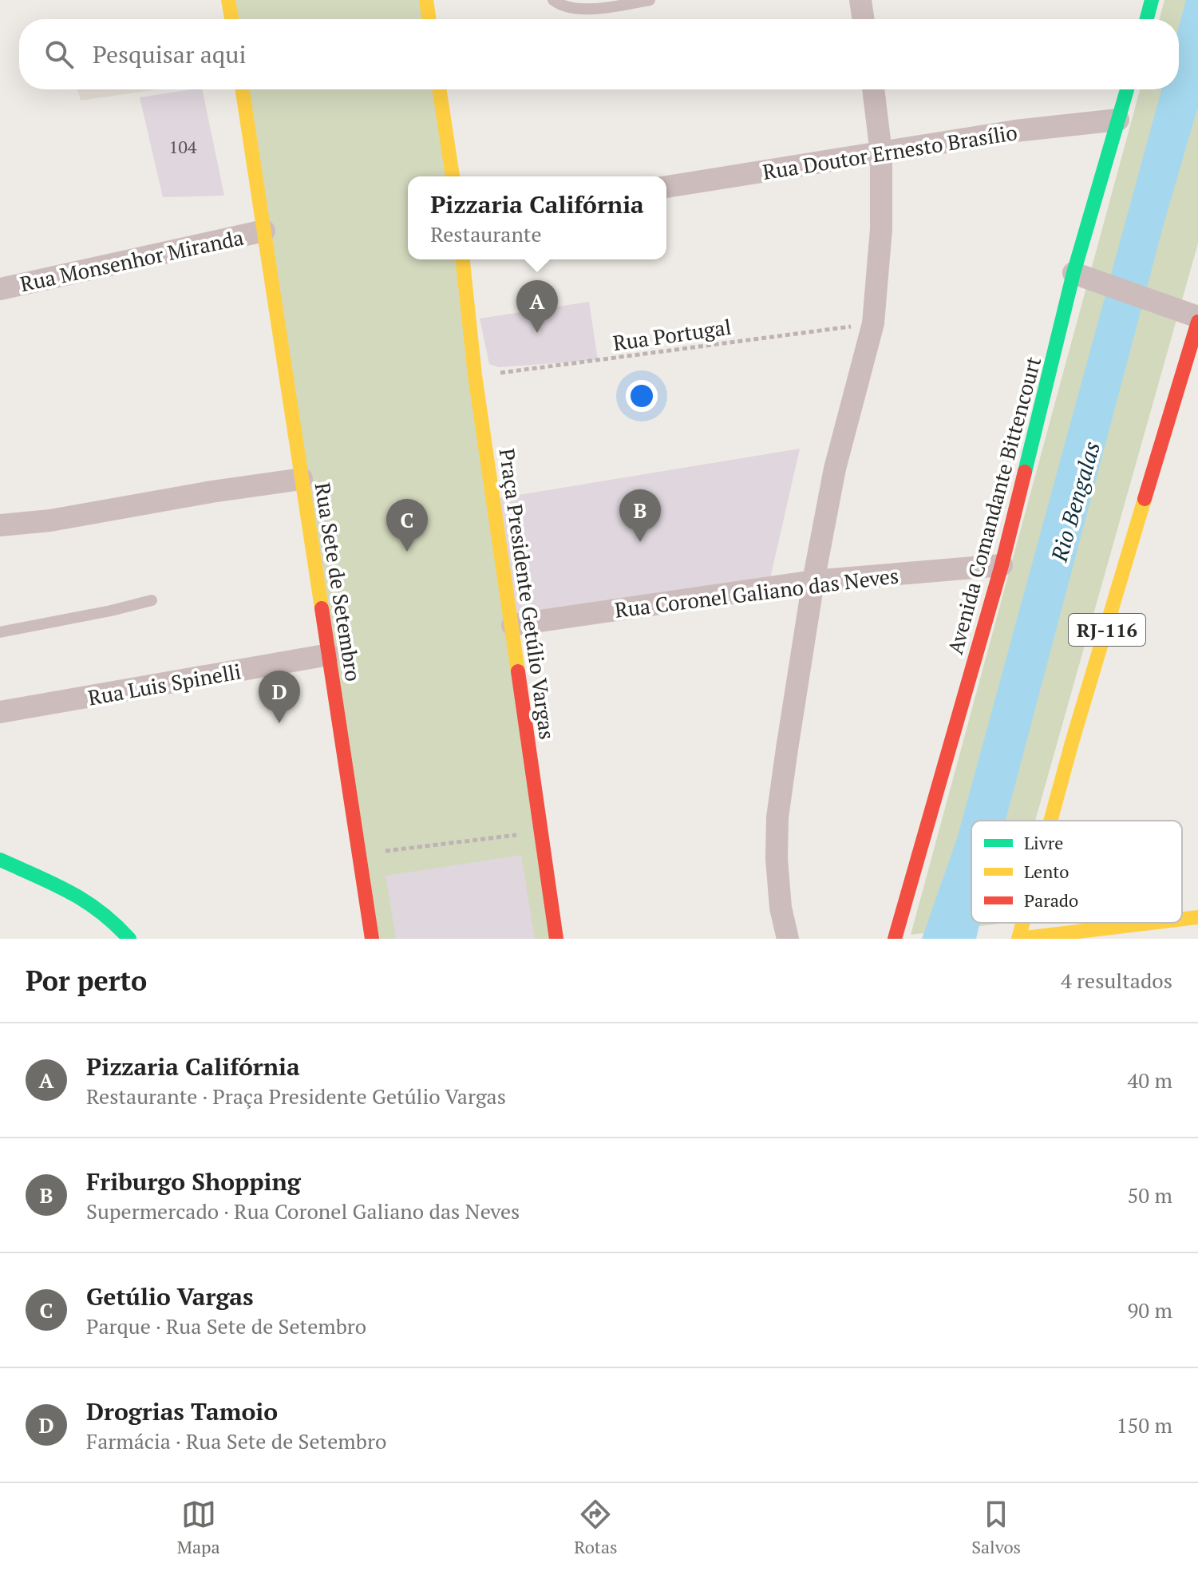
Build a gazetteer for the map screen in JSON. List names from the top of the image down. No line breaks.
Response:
{"streets":{"street":["Rua Doutor Ernesto Brasílio","Rua Monsenhor Miranda","Avenida Comandante Bittencourt","Rua Sete de Setembro","Rua Coronel Galiano das Neves","Praça Presidente Getúlio Vargas","RJ-116","Rua Luis Spinelli"],"path":["Rua Portugal"]},"crossings":[["Rua Doutor Ernesto Brasílio","Avenida Comandante Bittencourt"],["Rua Monsenhor Miranda","Rua Sete de Setembro"],["Rua Portugal","Praça Presidente Getúlio Vargas"],["Avenida Comandante Bittencourt","Rua Coronel Galiano das Neves"],["Rua Sete de Setembro","Rua Luis Spinelli"],["Rua Coronel Galiano das Neves","Praça Presidente Getúlio Vargas"]],"water":["Rio Bengalas"],"house_numbers":["104"],"legend":["Livre","Lento","Parado"],"page":{"search":"Pesquisar aqui","popup":["Pizzaria Califórnia","Restaurante"],"pins":["A","B","C","D"],"heading":["Por perto","4 resultados"],"list":[{"mark":"A","name":"Pizzaria Califórnia","note":"Restaurante · Praça Presidente Getúlio Vargas","value":"40 m"},{"mark":"B","name":"Friburgo Shopping","note":"Supermercado · Rua Coronel Galiano das Neves","value":"50 m"},{"mark":"C","name":"Getúlio Vargas","note":"Parque · Rua Sete de Setembro","value":"90 m"},{"mark":"D","name":"Drogrias Tamoio","note":"Farmácia · Rua Sete de Setembro","value":"150 m"}],"nav":["Mapa","Rotas","Salvos"]}}
